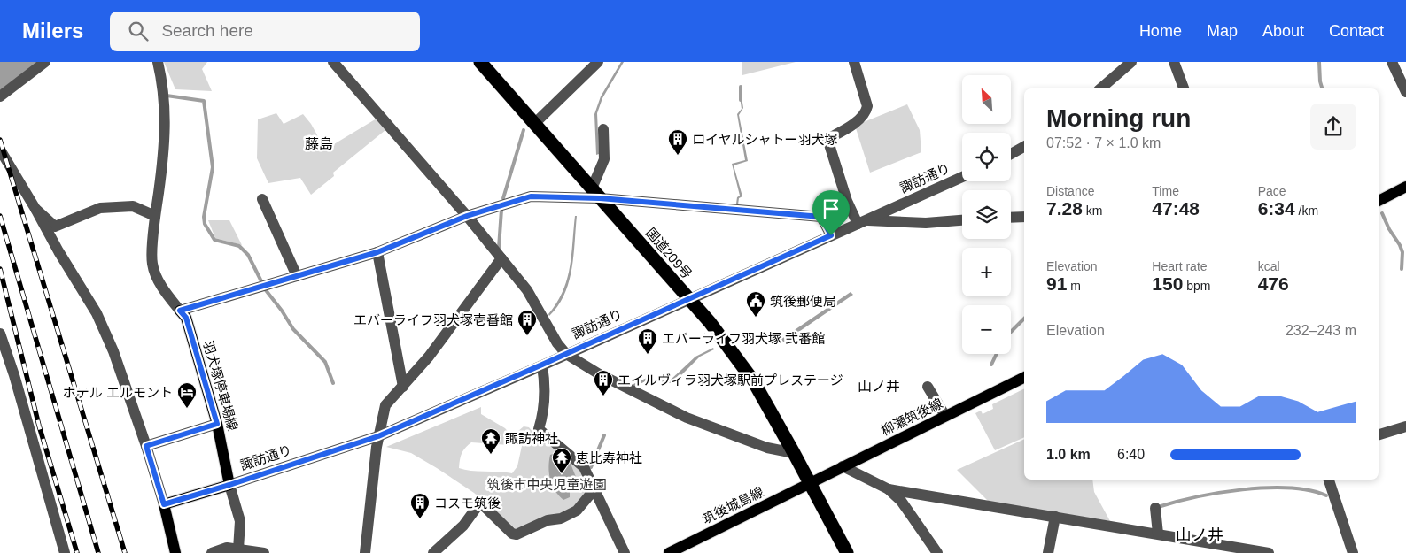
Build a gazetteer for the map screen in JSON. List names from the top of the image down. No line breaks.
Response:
{"streets":{"highway":["国道209号"],"main road":["羽犬塚停車場線","柳瀬筑後線","筑後城島線"],"street":["諏訪通り"]},"crossings":[["諏訪通り","国道209号"],["諏訪通り","羽犬塚停車場線"],["国道209号","柳瀬筑後線"],["国道209号","筑後城島線"],["柳瀬筑後線","筑後城島線"]],"districts":["藤島","山ノ井","山ノ井"],"parks":["筑後市中央児童遊園"],"places":{"building":["ロイヤルシャトー羽犬塚","エバーライフ羽犬塚壱番館","エバーライフ羽犬塚 弐番館","エイルヴィラ羽犬塚駅前プレステージ","コスモ筑後"],"public building":["筑後郵便局"],"hotel":["ホテル エルモント"],"temple":["諏訪神社","恵比寿神社"]},"north":"top left","page":{"header":"Milers","search":"Search here","nav":["Home","Map","About","Contact"],"map_buttons":["+","−"],"heading":["Morning run","07:52 · 7 × 1.0 km"],"stats":[["Distance","7.28 km"],["Time","47:48"],["Pace","6:34 /km"],["Elevation","91 m"],["Heart rate","150 bpm"],["kcal","476"]],"chart":["Elevation","232–243 m"],"list":[{"name":"1.0 km","note":"6:40"}]}}
